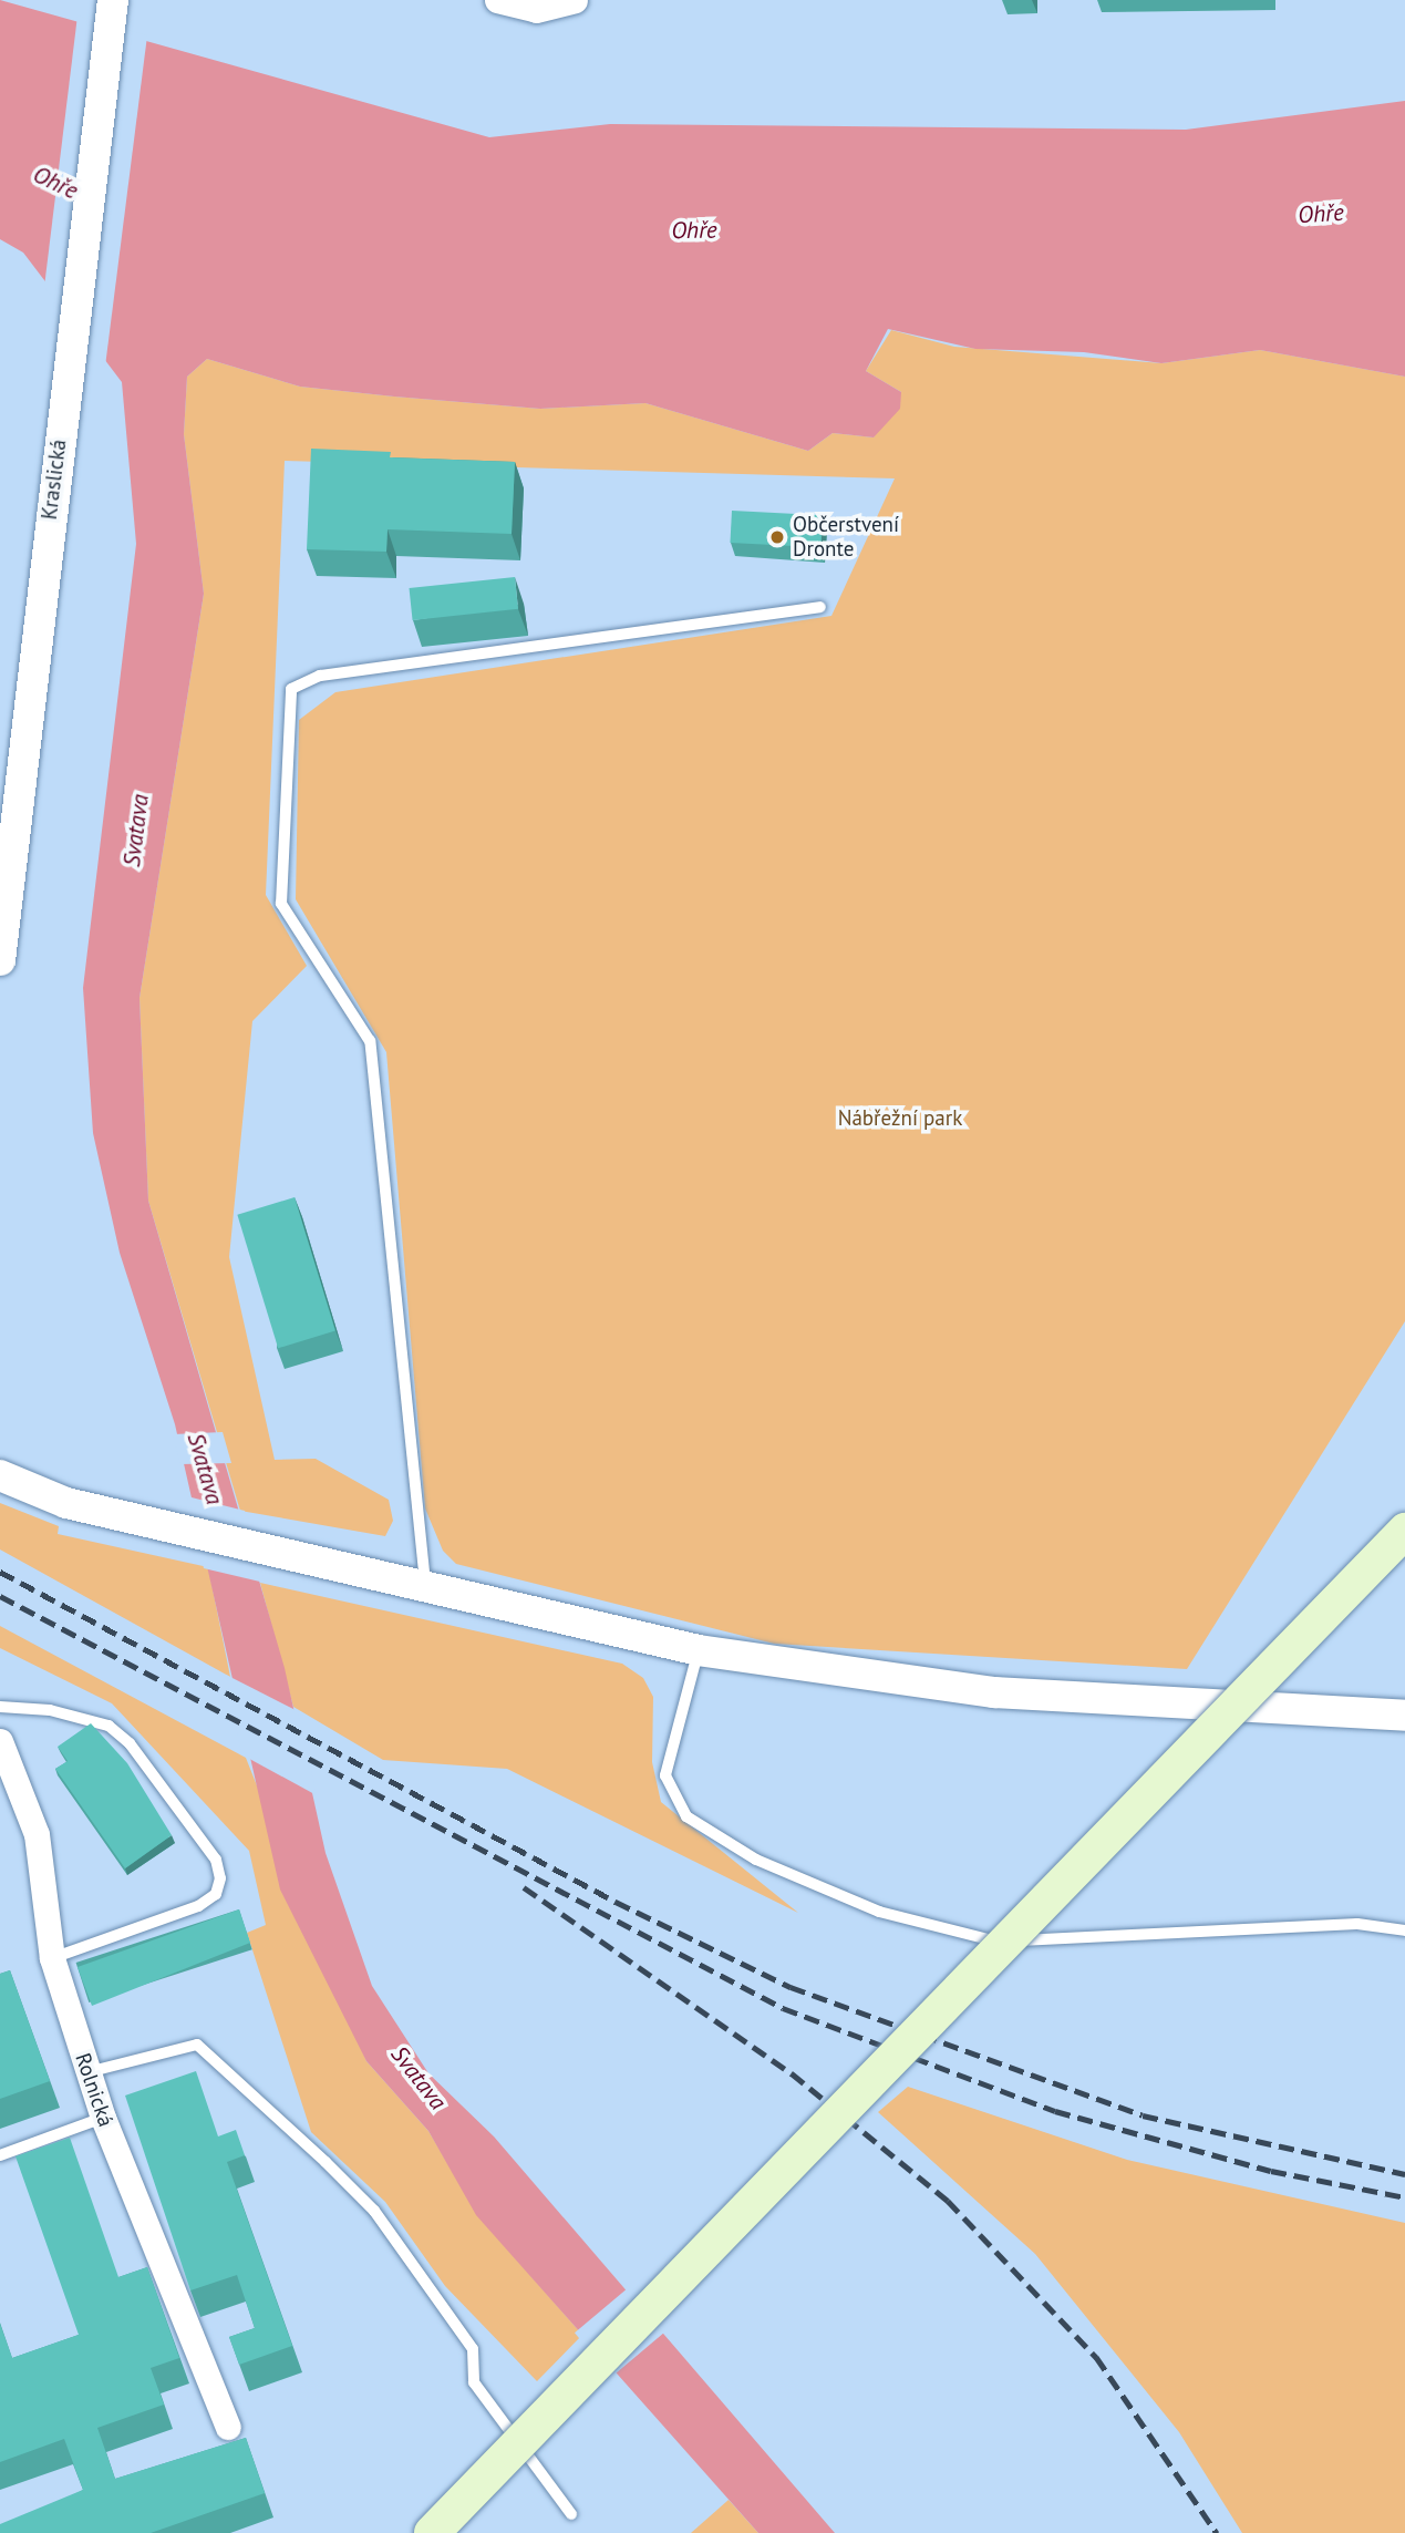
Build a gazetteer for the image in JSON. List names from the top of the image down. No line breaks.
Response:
{"streets":{"street":["Kraslická","Rolnická"]},"water":["Ohře","Svatava"],"parks":["Nábřežní park"],"places":["Občerstvení Dronte"]}
